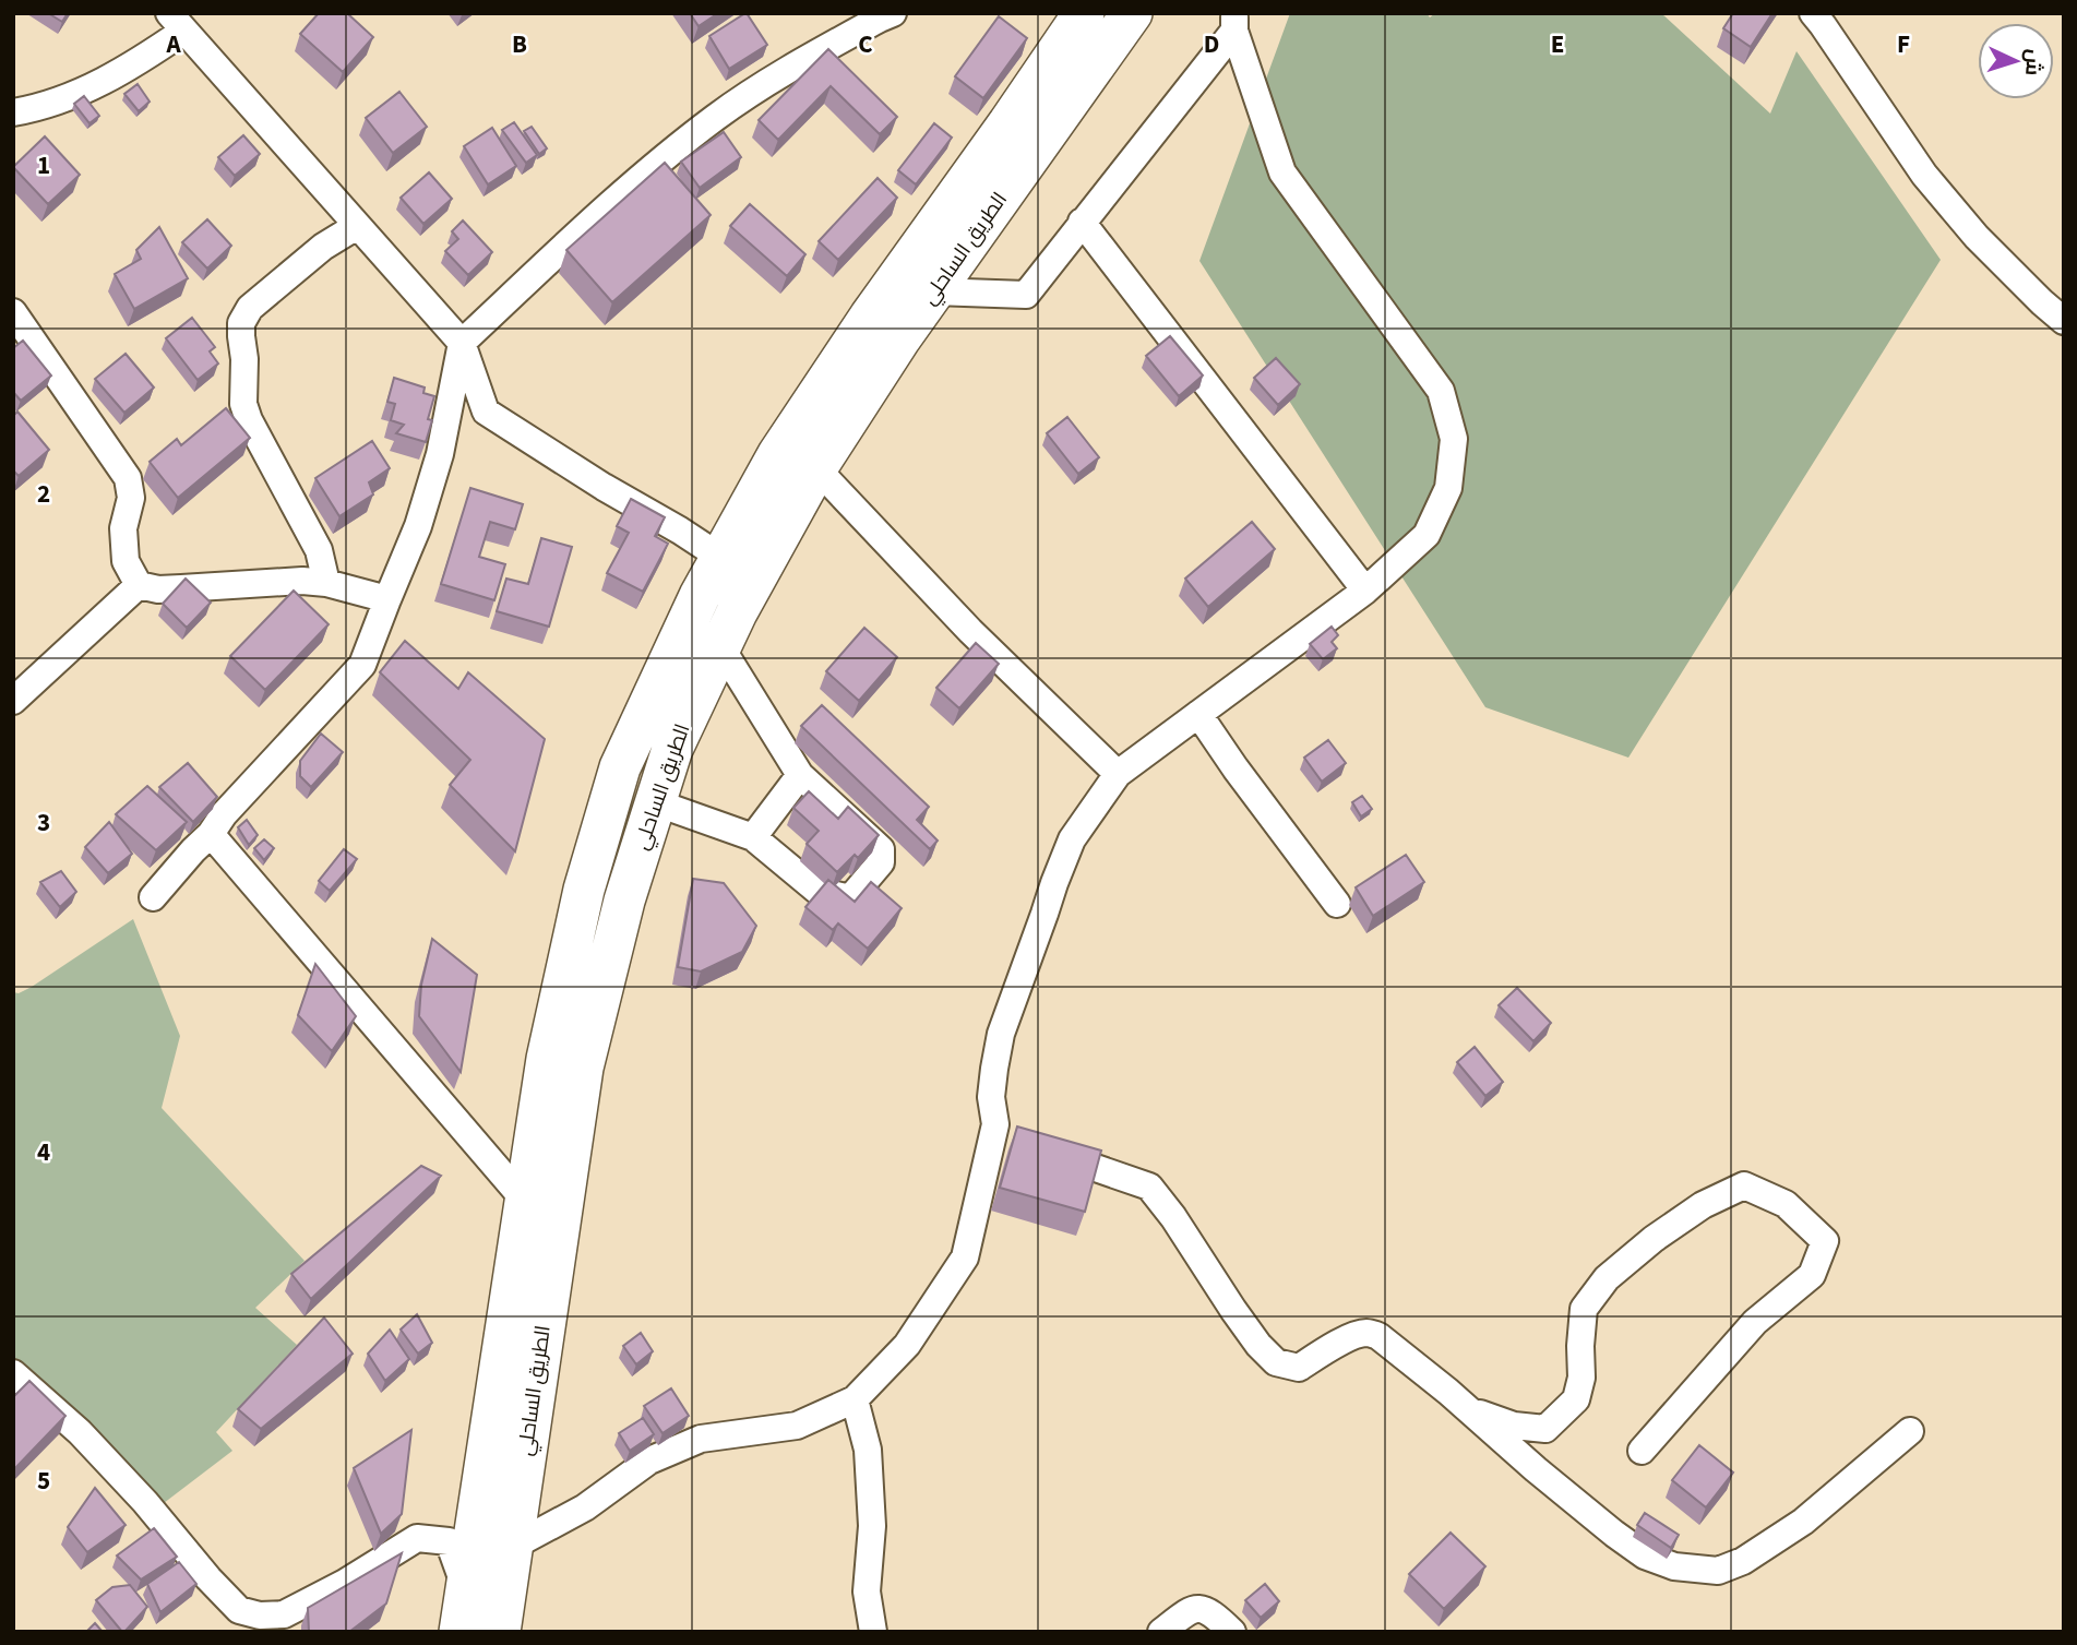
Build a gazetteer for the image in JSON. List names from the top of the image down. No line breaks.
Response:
{"streets":{"highway":["الطريق الساحلي"]},"north":"right","grid":{"columns":["A","B","C","D","E","F"],"rows":["1","2","3","4","5"]}}
